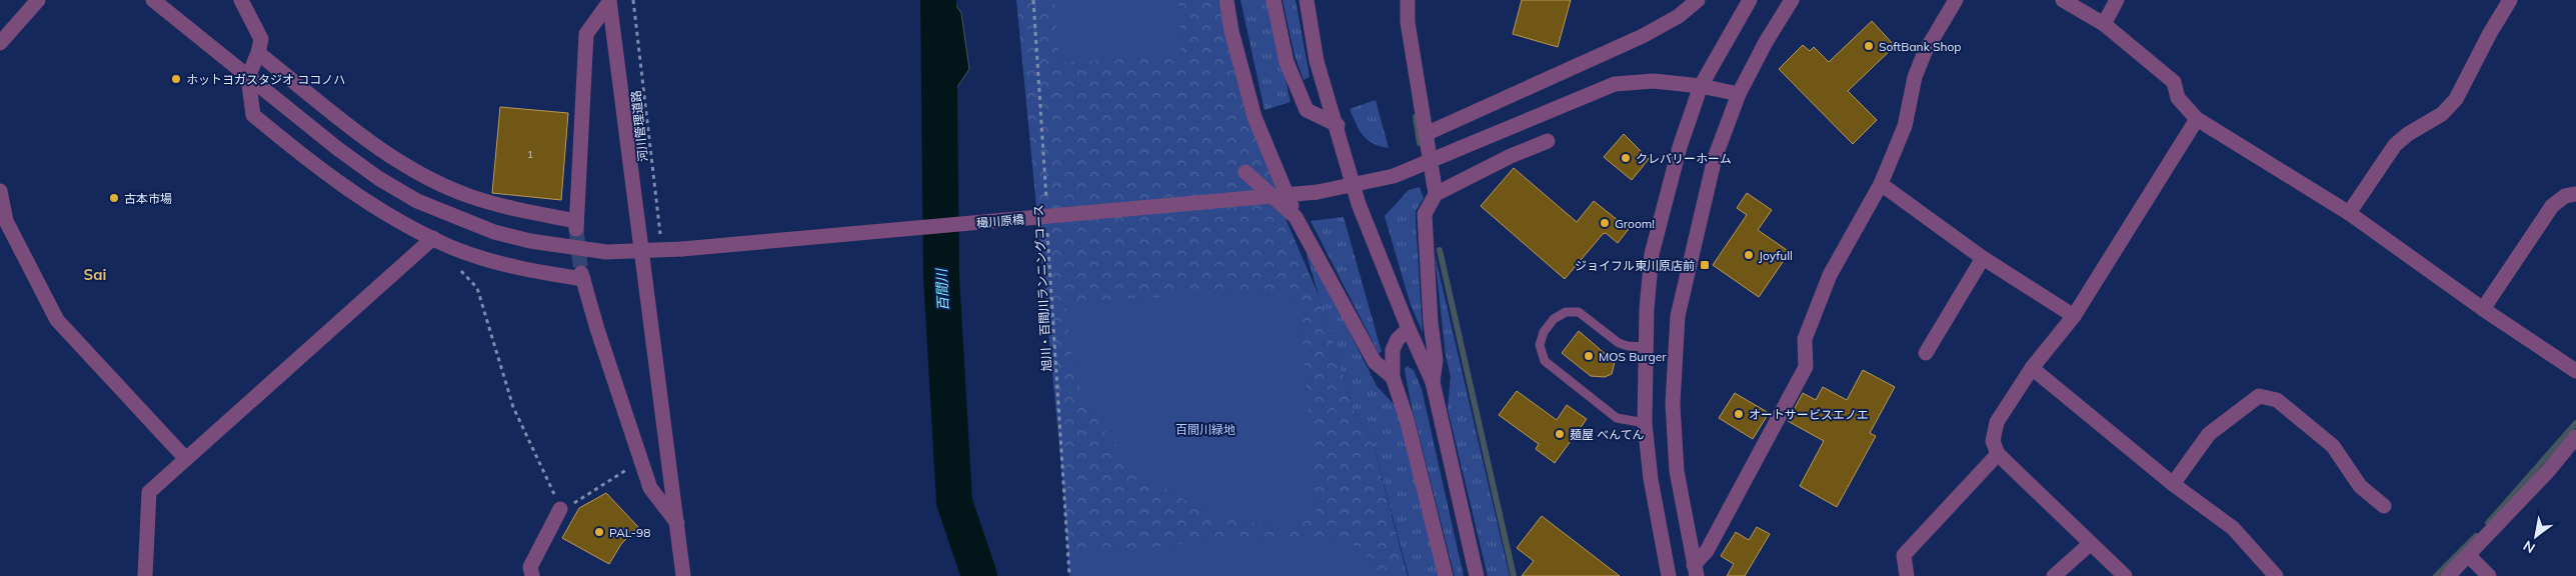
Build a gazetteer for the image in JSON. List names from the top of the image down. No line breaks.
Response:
{"streets":{"street":["穝川原橋"],"path":["河川管理道路","旭川・百間川ランニングコース"]},"crossings":[["河川管理道路","穝川原橋"]],"districts":["Sai"],"water":["百間川"],"parks":["百間川緑地"],"places":{"other":["SoftBank Shop","ホットヨガスタジオ ココノハ","クレバリーホーム","古本市場","Groom!","Joyfull","MOS Burger","オートサービスエノエ","麺屋 べんてん","PAL-98"],"transit":["ジョイフル東川原店前"]},"house_numbers":["1"],"north":"bottom left"}
